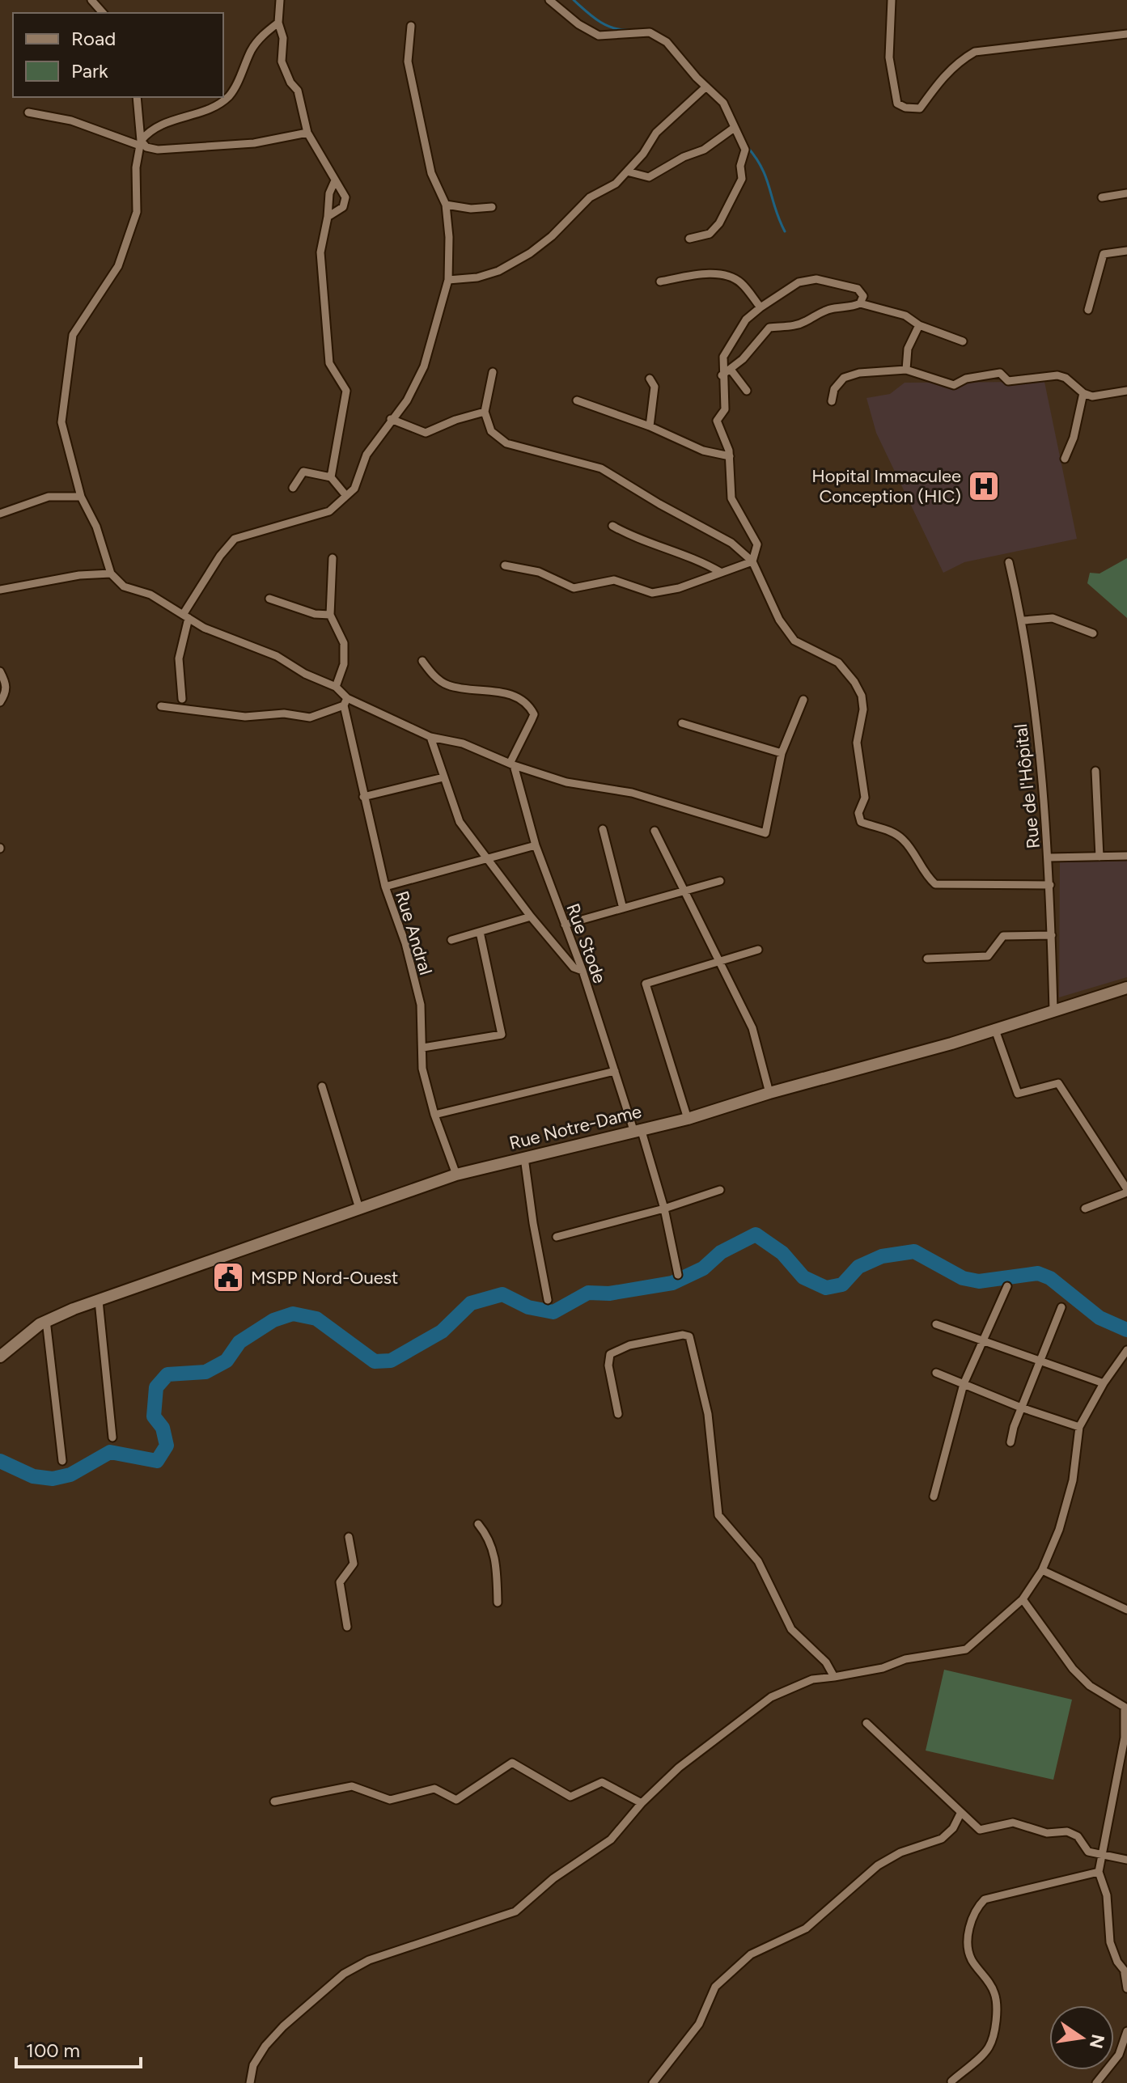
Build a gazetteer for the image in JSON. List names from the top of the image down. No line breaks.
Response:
{"streets":{"street":["Rue de l'Hôpital","Rue Andral","Rue Stode","Rue Notre-Dame"]},"crossings":[["Rue de l'Hôpital","Rue Notre-Dame"],["Rue Andral","Rue Notre-Dame"],["Rue Stode","Rue Notre-Dame"]],"places":{"hospital":["Hopital Immaculee Conception (HIC)"],"public building":["MSPP Nord-Ouest"]},"legend":["Road","Park"],"scale_bar":"100 m","north":"right"}
